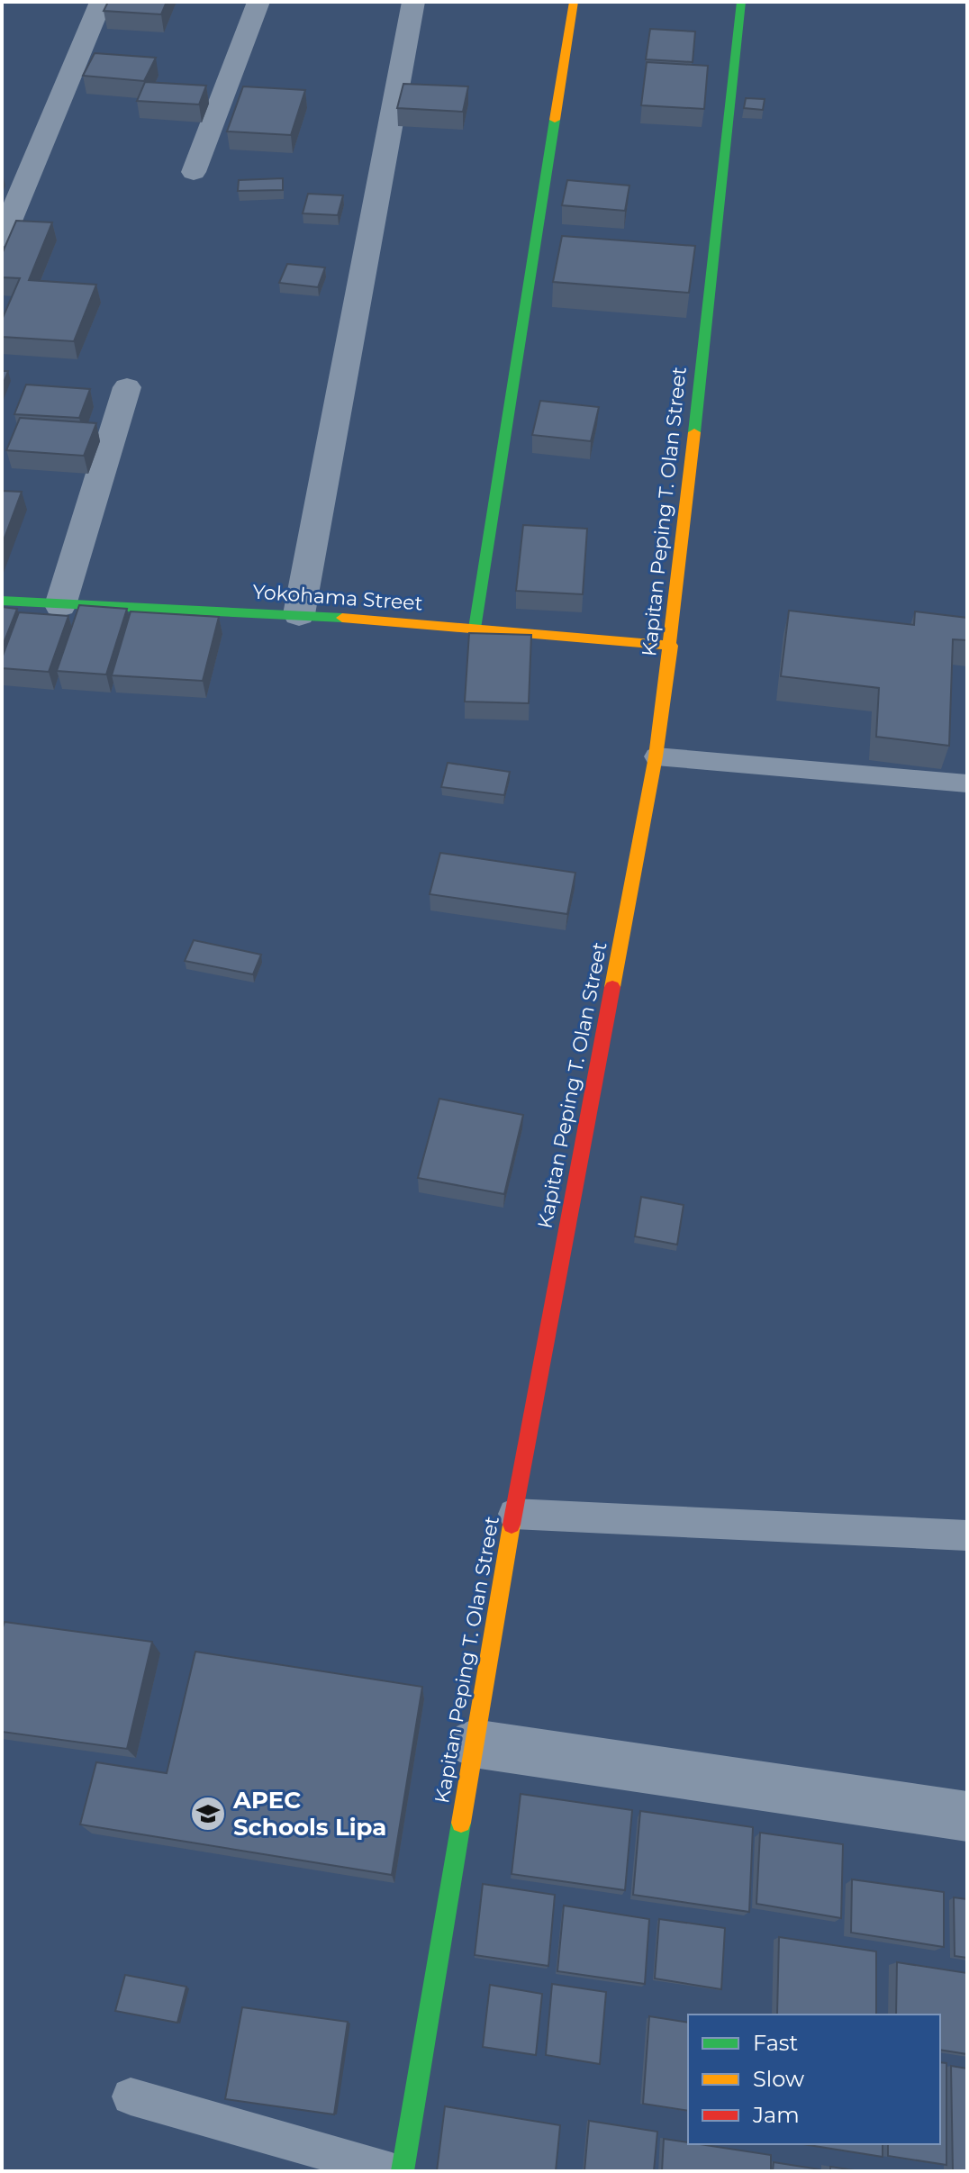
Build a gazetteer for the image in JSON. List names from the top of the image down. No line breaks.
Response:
{"streets":{"street":["Kapitan Peping T. Olan Street","Yokohama Street"]},"crossings":[["Kapitan Peping T. Olan Street","Yokohama Street"]],"places":{"school or university":["APEC Schools Lipa"]},"legend":["Fast","Slow","Jam"]}
